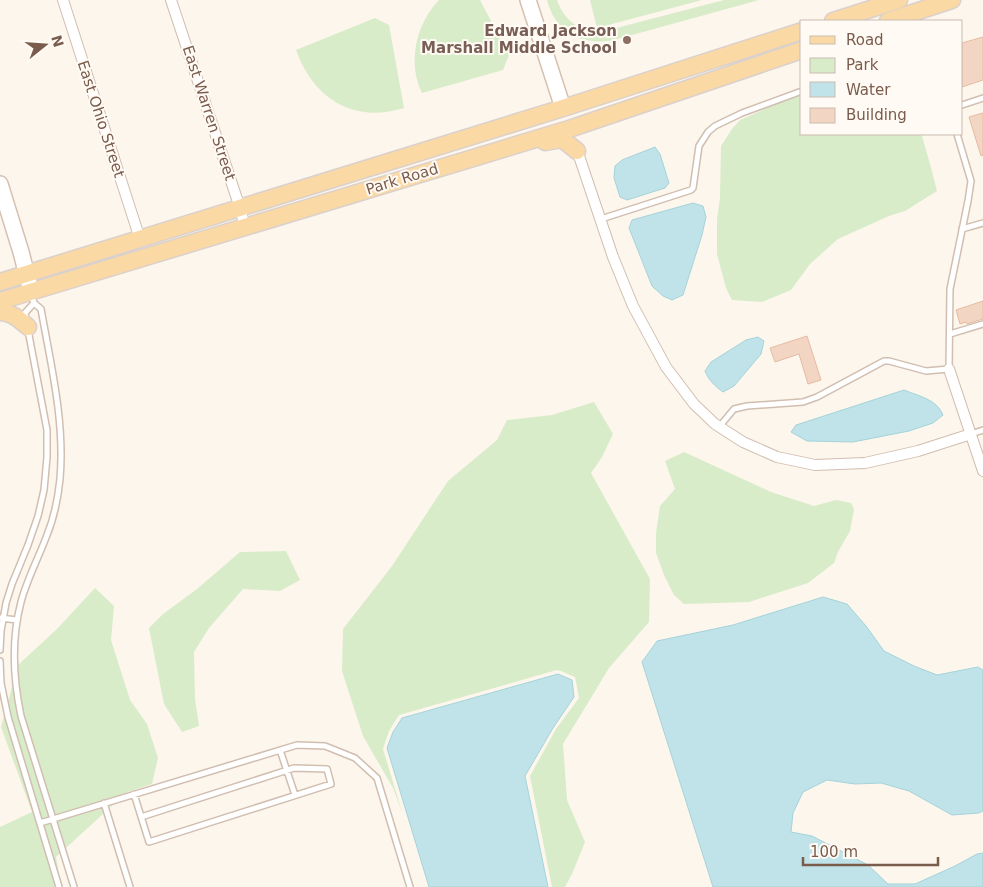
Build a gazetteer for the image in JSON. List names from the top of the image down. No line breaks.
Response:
{"streets":{"main road":["Park Road"],"street":["East Warren Street","East Ohio Street"]},"crossings":[["East Warren Street","Park Road"],["East Ohio Street","Park Road"]],"places":["Edward Jackson Marshall Middle School"],"legend":["Road","Park","Water","Building"],"scale_bar":"100 m","north":"right"}
